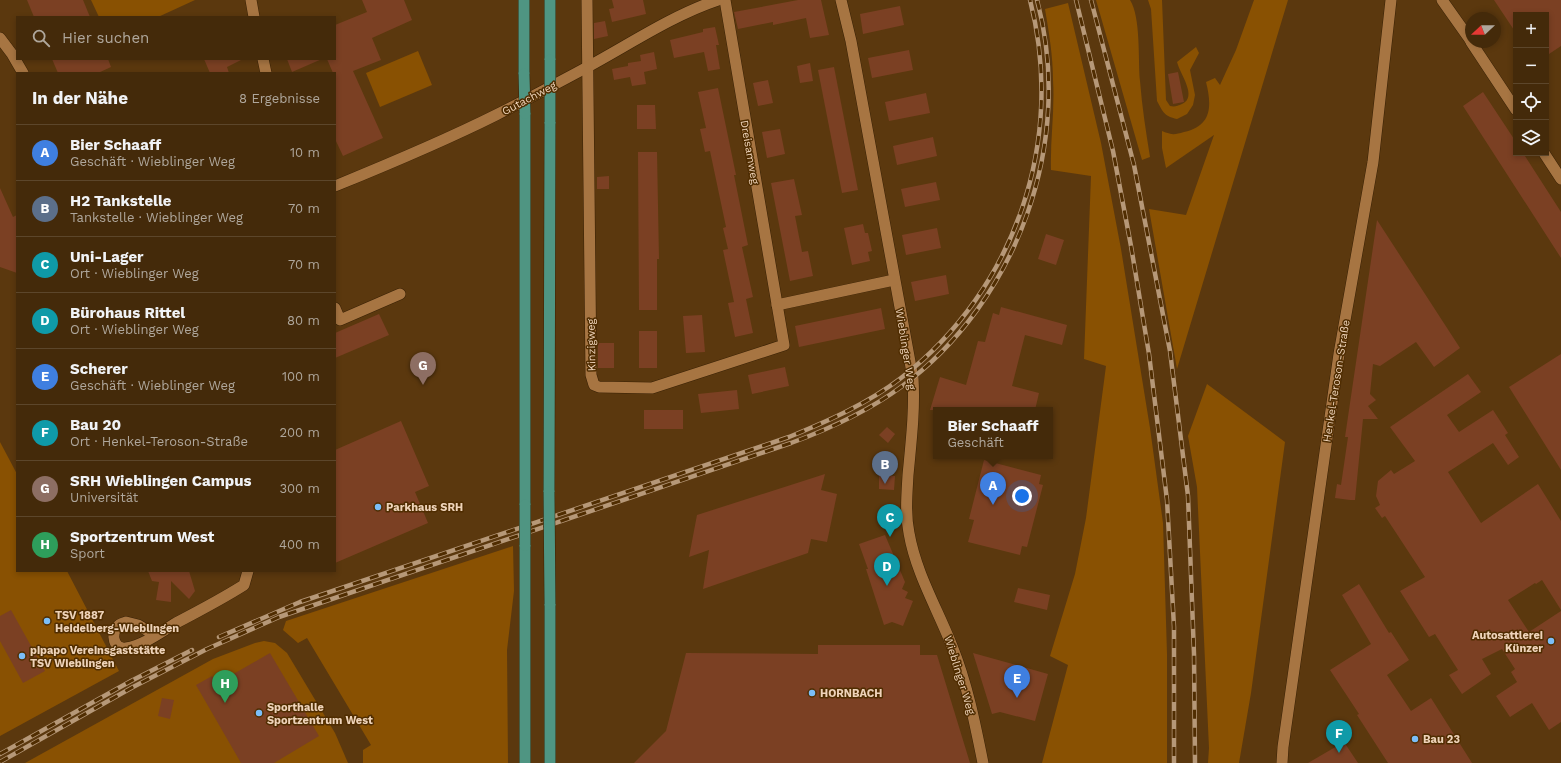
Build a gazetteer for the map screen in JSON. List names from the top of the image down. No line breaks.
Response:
{"streets":{"street":["Gutachweg","Dreisamweg","Kinzigweg","Wieblinger Weg","Henkel-Teroson-Straße"]},"crossings":[["Gutachweg","Kinzigweg"],["Dreisamweg","Kinzigweg"]],"places":["Parkhaus SRH","TSV 1887 Heidelberg-Wieblingen","Autosattlerei Künzer","pipapo Vereinsgaststätte TSV Wieblingen","HORNBACH","Sporthalle Sportzentrum West","Bau 23"],"north":"left","page":{"map_buttons":["+","−"],"search":"Hier suchen","heading":["In der Nähe","8 Ergebnisse"],"list":[{"mark":"A","name":"Bier Schaaff","note":"Geschäft · Wieblinger Weg","value":"10 m"},{"mark":"B","name":"H2 Tankstelle","note":"Tankstelle · Wieblinger Weg","value":"70 m"},{"mark":"C","name":"Uni-Lager","note":"Ort · Wieblinger Weg","value":"70 m"},{"mark":"D","name":"Bürohaus Rittel","note":"Ort · Wieblinger Weg","value":"80 m"},{"mark":"E","name":"Scherer","note":"Geschäft · Wieblinger Weg","value":"100 m"},{"mark":"F","name":"Bau 20","note":"Ort · Henkel-Teroson-Straße","value":"200 m"},{"mark":"G","name":"SRH Wieblingen Campus","note":"Universität","value":"300 m"},{"mark":"H","name":"Sportzentrum West","note":"Sport","value":"400 m"}],"pins":["G","B","A","C","D","E","H","F"],"popup":["Bier Schaaff","Geschäft"]}}
